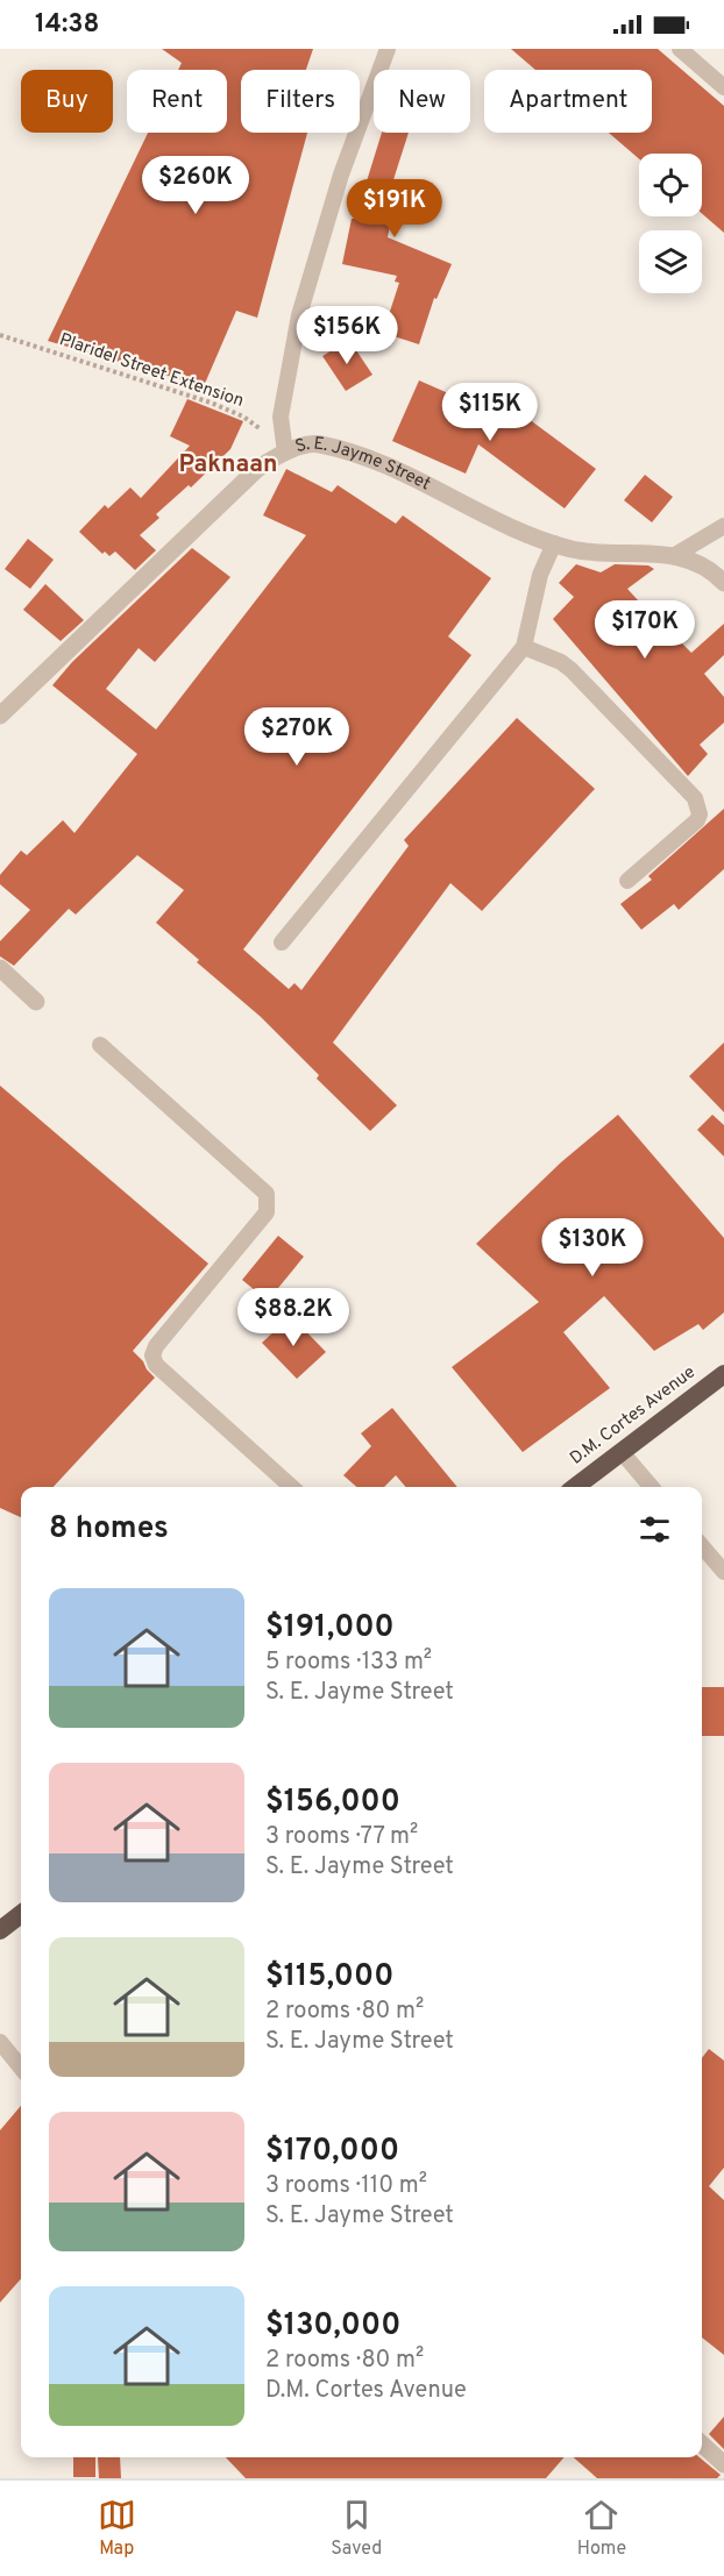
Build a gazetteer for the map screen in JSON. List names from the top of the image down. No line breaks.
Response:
{"streets":{"highway":["D.M. Cortes Avenue"],"street":["S. E. Jayme Street"],"path":["Plaridel Street Extension"]},"crossings":[["Plaridel Street Extension","S. E. Jayme Street"]],"districts":["Paknaan"],"page":{"status":"14:38","chip":["Buy","Rent","Filters","New","Apartment"],"price":["$260K","$191K","$156K","$115K","$170K","$270K","$130K","$88.2K"],"heading":"8 homes","list":[{"name":"$191,000","note":"5 rooms · 133 m² · S. E. Jayme Street"},{"name":"$156,000","note":"3 rooms · 77 m² · S. E. Jayme Street"},{"name":"$115,000","note":"2 rooms · 80 m² · S. E. Jayme Street"},{"name":"$170,000","note":"3 rooms · 110 m² · S. E. Jayme Street"},{"name":"$130,000","note":"2 rooms · 80 m² · D.M. Cortes Avenue"}],"tabs":["Map","Saved","Home"]}}
